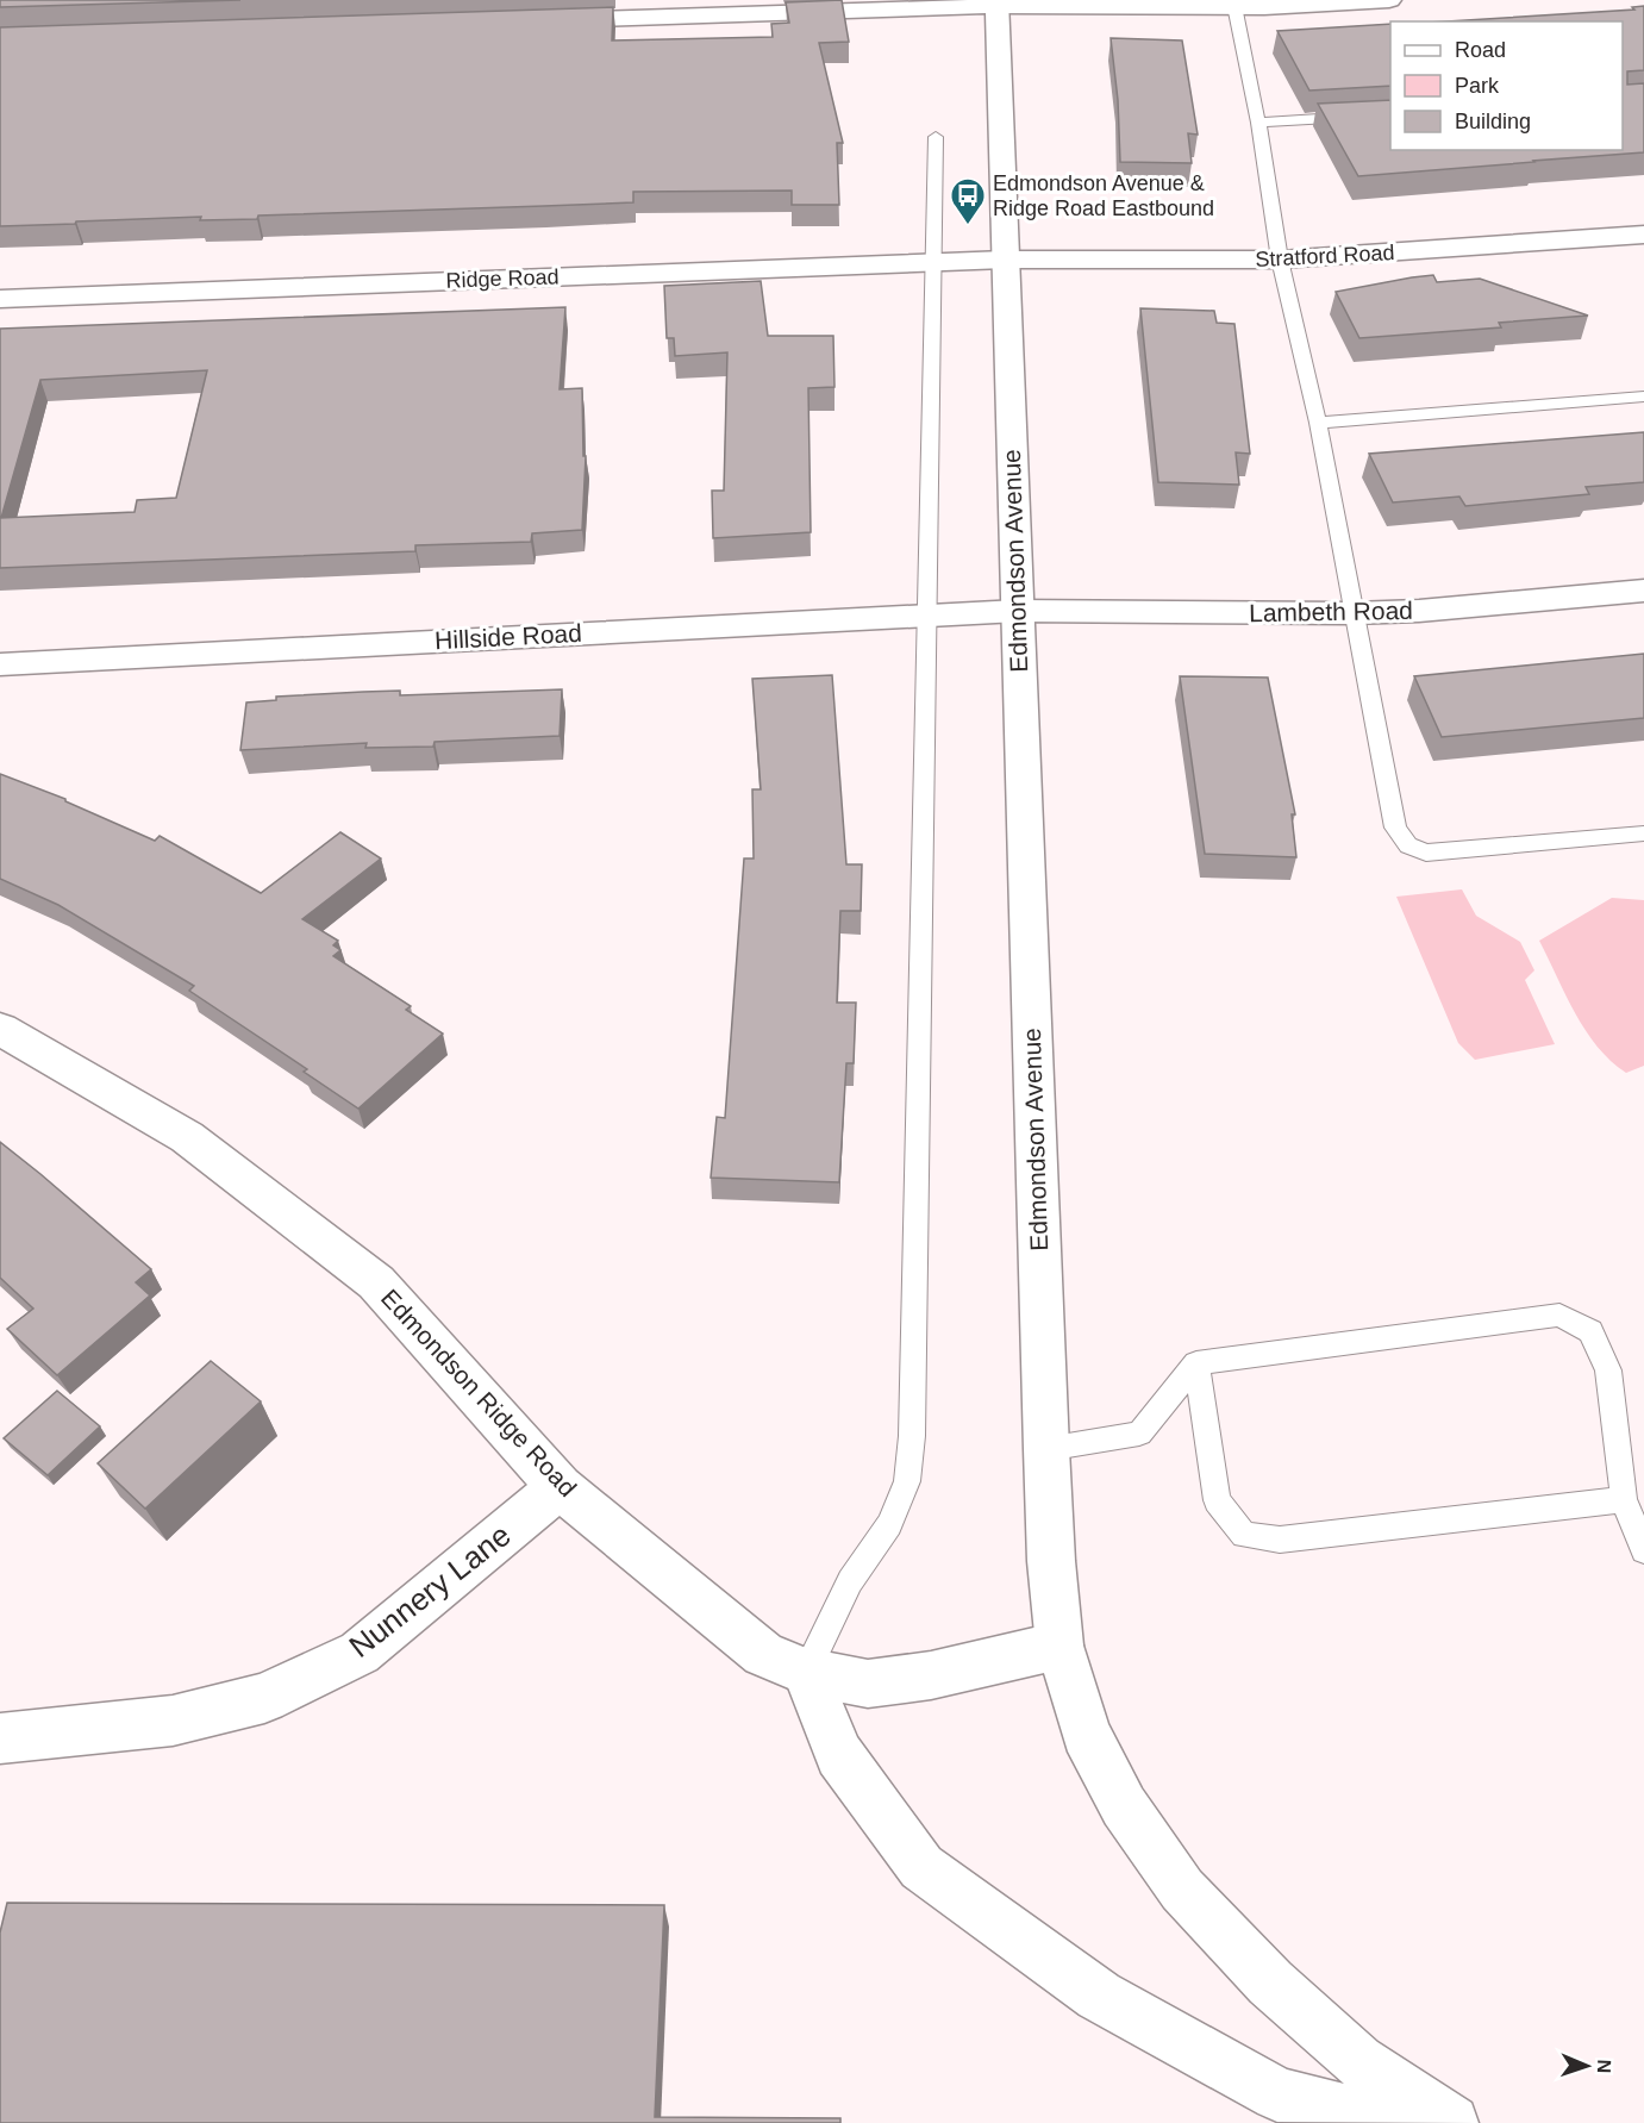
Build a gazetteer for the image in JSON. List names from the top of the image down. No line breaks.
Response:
{"streets":{"street":["Stratford Road","Ridge Road","Edmondson Avenue","Lambeth Road","Hillside Road","Edmondson Ridge Road","Nunnery Lane"]},"crossings":[["Stratford Road","Ridge Road"],["Stratford Road","Edmondson Avenue"],["Ridge Road","Edmondson Avenue"],["Edmondson Avenue","Lambeth Road"],["Edmondson Avenue","Hillside Road"],["Edmondson Avenue","Edmondson Ridge Road"],["Lambeth Road","Hillside Road"],["Edmondson Ridge Road","Nunnery Lane"]],"places":{"bus stop":["Edmondson Avenue & Ridge Road Eastbound"]},"legend":["Road","Park","Building"],"north":"right"}
